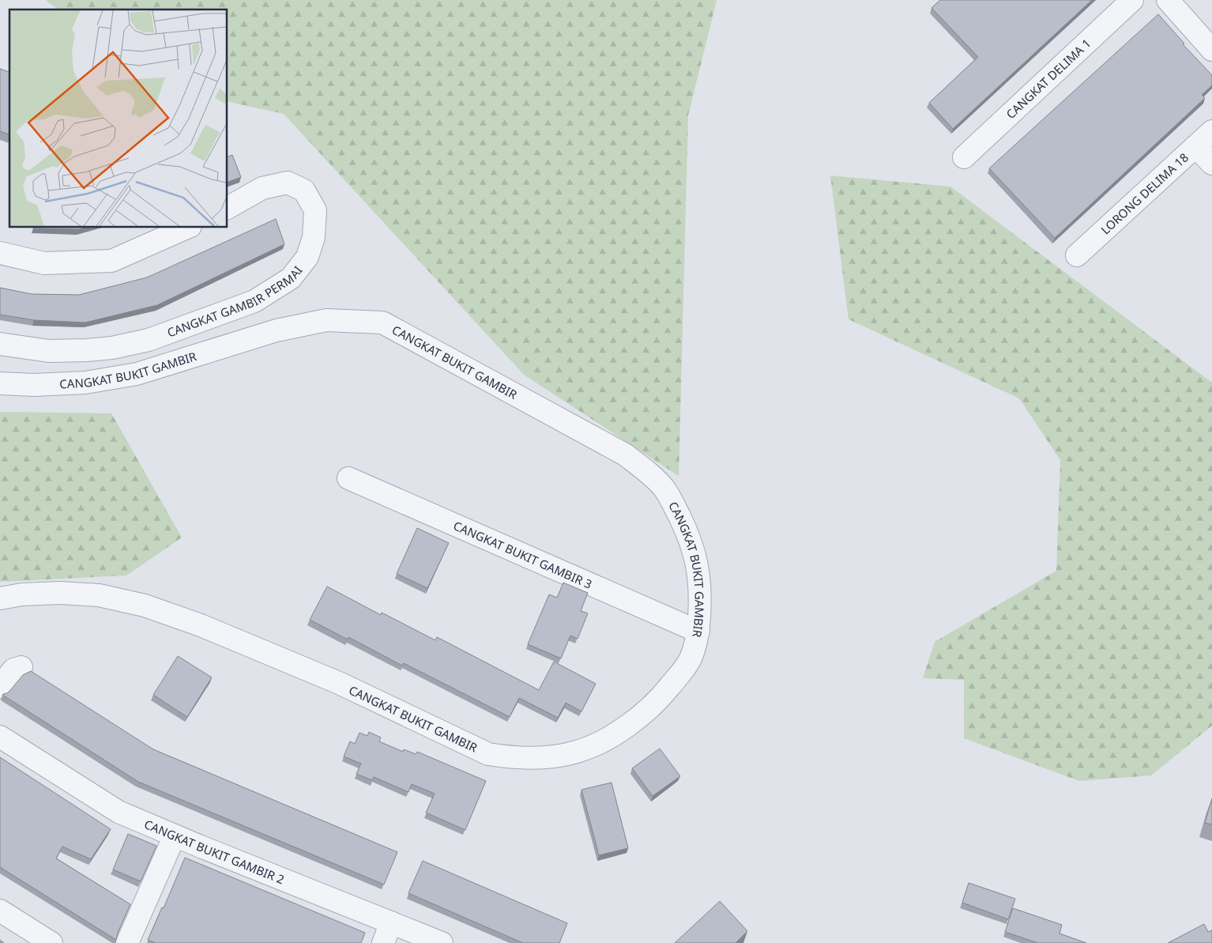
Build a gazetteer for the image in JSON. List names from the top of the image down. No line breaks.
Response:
{"streets":{"street":["CANGKAT DELIMA 1","LORONG DELIMA 18","CANGKAT GAMBIR PERMAI","CANGKAT BUKIT GAMBIR","CANGKAT BUKIT GAMBIR 3","CANGKAT BUKIT GAMBIR 2"]},"crossings":[["CANGKAT BUKIT GAMBIR","CANGKAT BUKIT GAMBIR 3"]]}
